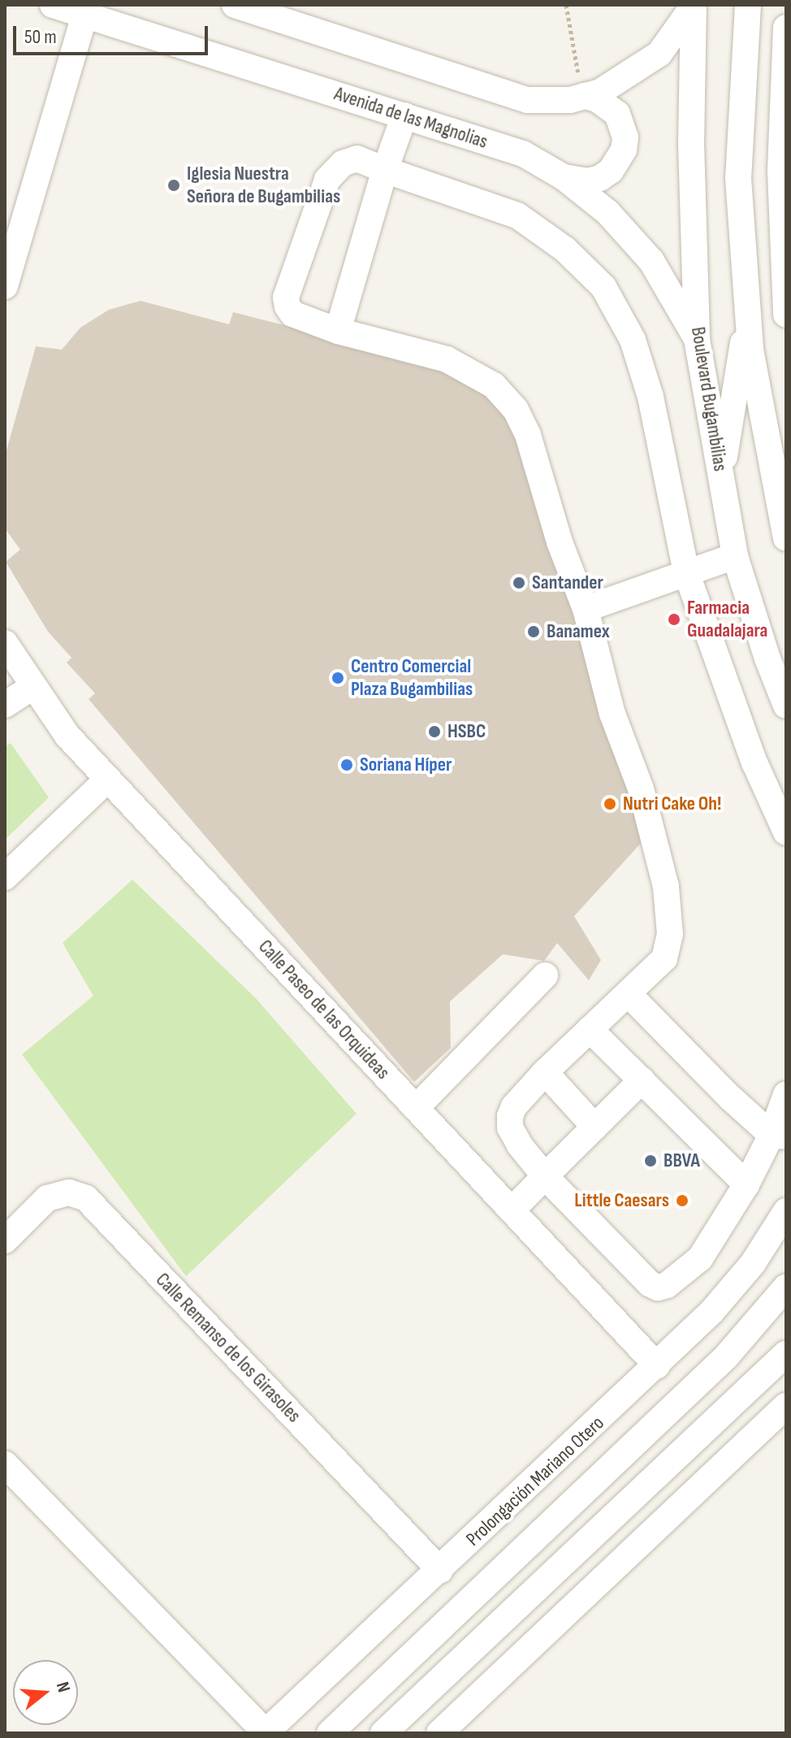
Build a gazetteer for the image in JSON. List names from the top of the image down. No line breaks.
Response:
{"streets":{"street":["Avenida de las Magnolias","Boulevard Bugambilias","Calle Paseo de las Orquideas","Calle Remanso de los Girasoles","Prolongación Mariano Otero"]},"crossings":[["Avenida de las Magnolias","Boulevard Bugambilias"],["Calle Paseo de las Orquideas","Prolongación Mariano Otero"],["Calle Remanso de los Girasoles","Prolongación Mariano Otero"]],"places":["Iglesia Nuestra Señora de Bugambilias","Santander","Farmacia Guadalajara","Banamex","Centro Comercial Plaza Bugambilias","HSBC","Soriana Híper","Nutri Cake Oh!","BBVA","Little Caesars"],"scale_bar":"50 m","north":"right"}
